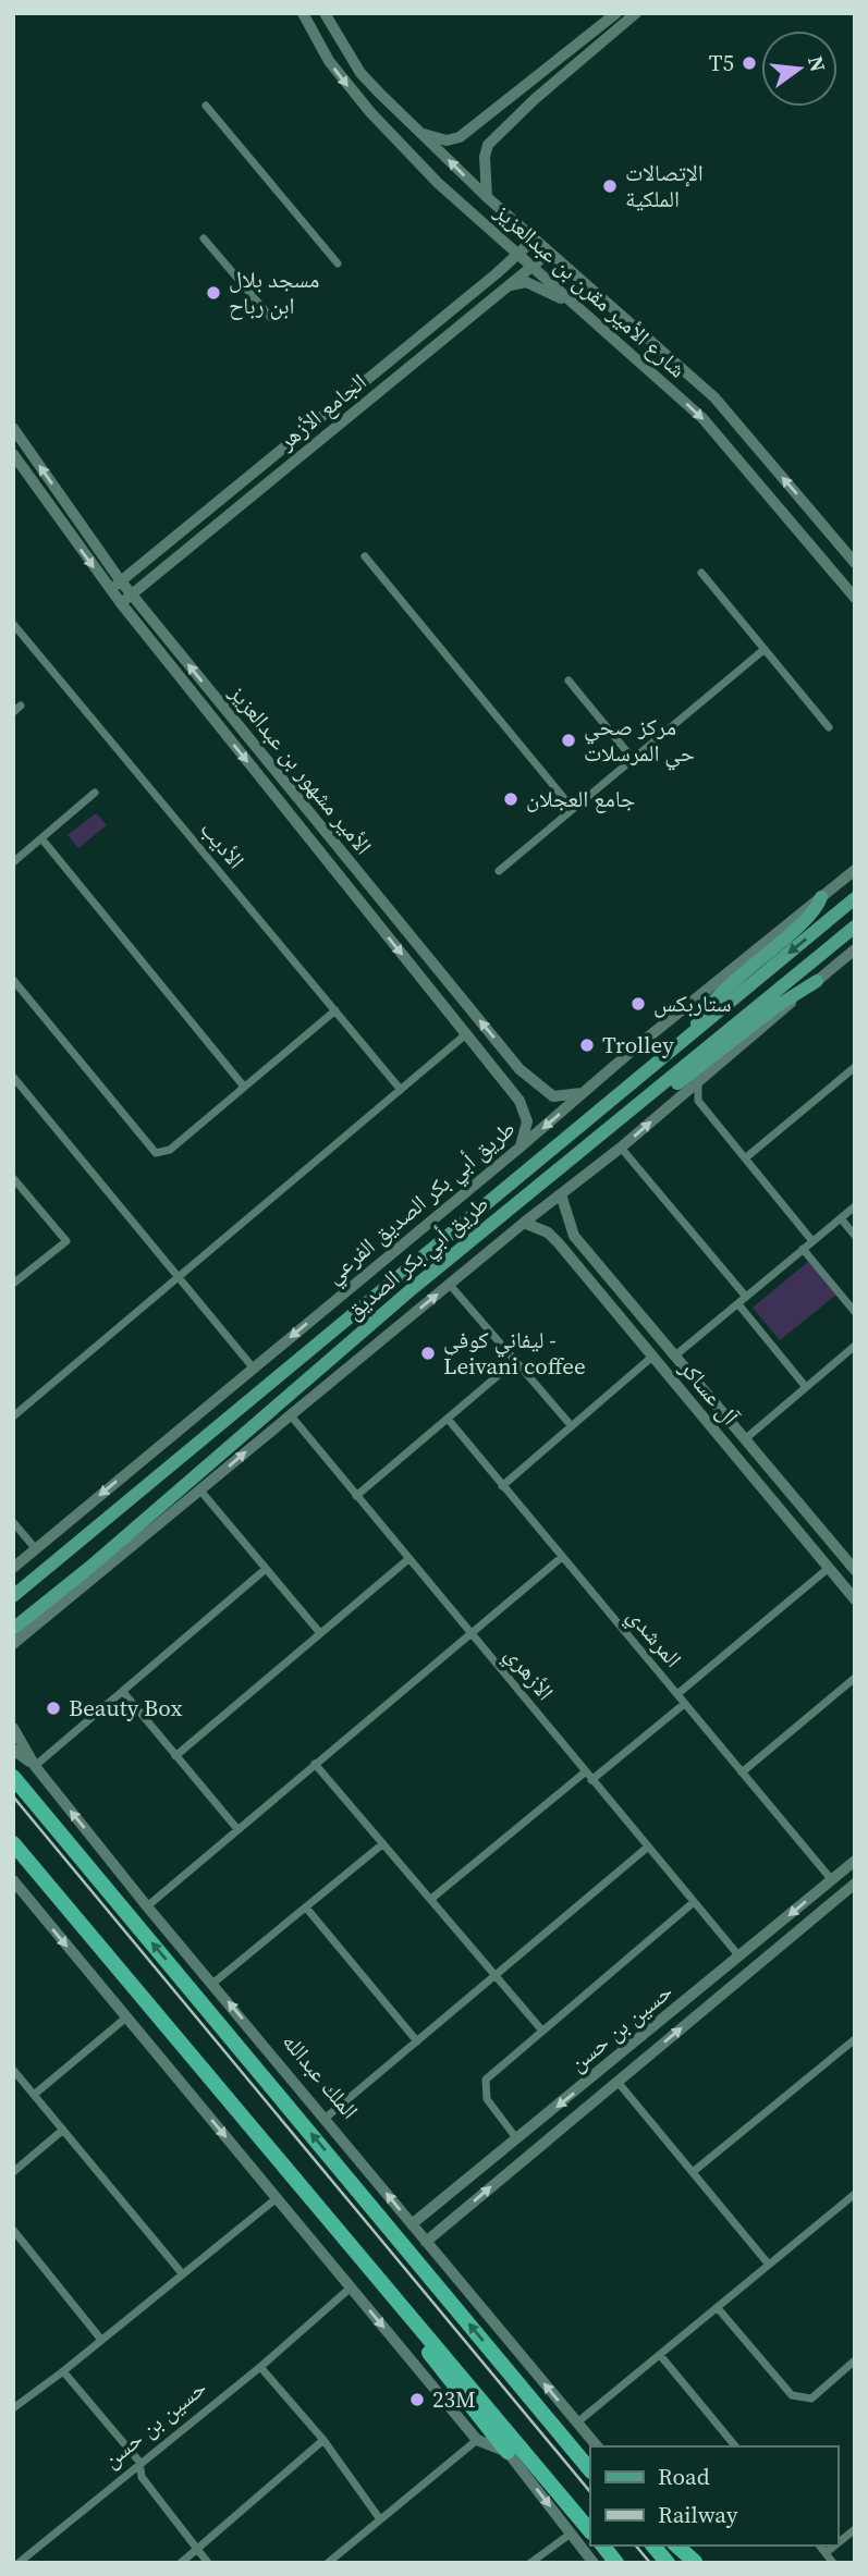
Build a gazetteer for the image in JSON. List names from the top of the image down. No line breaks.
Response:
{"streets":{"highway":["الملك عبدالله"],"main road":["طريق أبي بكر الصديق"],"street":["شارع الأمير مقرن بن عبدالعزيز","الجامع الأزهر","الأمير مشهور بن عبدالعزيز","الأديب","طريق أبي بكر الصديق الفرعي","آل عساكر","المرشدي","الأزهري","حسين بن حسن"]},"crossings":[["شارع الأمير مقرن بن عبدالعزيز","الجامع الأزهر"],["الجامع الأزهر","الأمير مشهور بن عبدالعزيز"],["الأمير مشهور بن عبدالعزيز","طريق أبي بكر الصديق الفرعي"],["المرشدي","حسين بن حسن"],["الأزهري","حسين بن حسن"],["حسين بن حسن","الملك عبدالله"]],"places":["T5","الإتصالات الملكية","مسجد بلال ابن رباح","مركز صحي حي المرسلات","جامع العجلان","ستاربكس","Trolley","ليفاني كوفي - Leivani coffee","Beauty Box","23M"],"legend":["Road","Railway"],"north":"right"}
